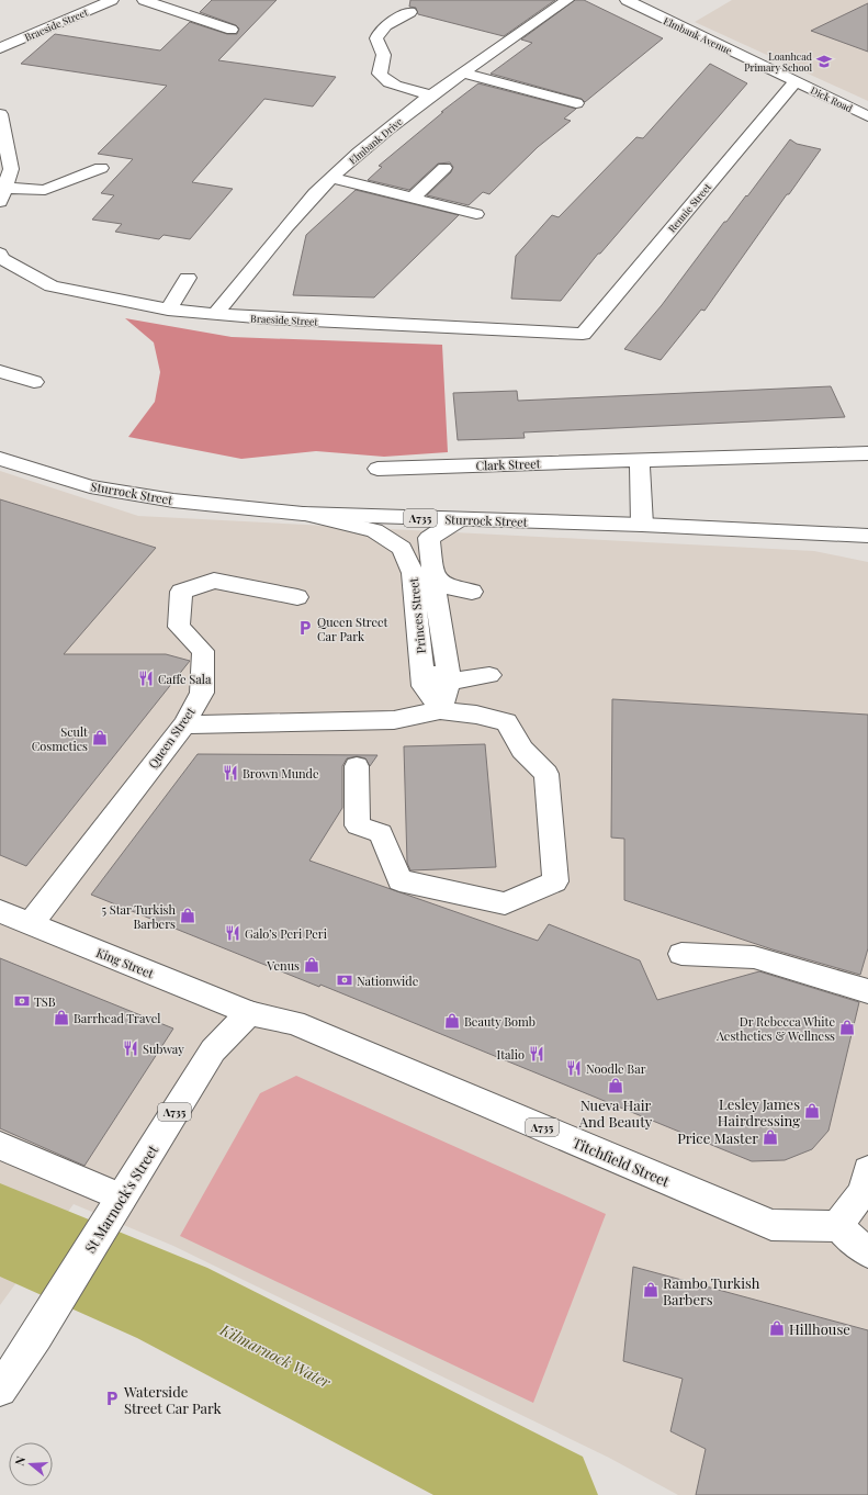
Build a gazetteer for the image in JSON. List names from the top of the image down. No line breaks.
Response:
{"streets":{"street":["Braeside Street","Elmbank Avenue","Dick Road","Elmbank Drive","Rennie Street","Clark Street","Sturrock Street","A735","Princes Street","Queen Street","King Street","Titchfield Street","St Marnock's Street"]},"crossings":[["Braeside Street","Elmbank Drive"],["Braeside Street","Rennie Street"],["Elmbank Avenue","Dick Road"],["Elmbank Avenue","Rennie Street"],["Dick Road","Rennie Street"],["Sturrock Street","Princes Street"],["Queen Street","King Street"],["King Street","Titchfield Street"],["King Street","St Marnock's Street"],["Titchfield Street","St Marnock's Street"]],"water":["Kilmarnock Water"],"places":{"school or university":["Loanhead Primary School"],"parking":["Queen Street Car Park","Waterside Street Car Park"],"restaurant":["Caffe Sala","Brown Munde","Galo’s Peri Peri","Subway","Italio","Noodle Bar"],"shop":["Scult Cosmetics","5 Star Turkish Barbers","Venus","Barrhead Travel","Beauty Bomb","Dr Rebecca White Aesthetics & Wellness","Nueva Hair And Beauty","Lesley James Hairdressing","Price Master","Rambo Turkish Barbers","Hillhouse"],"bank":["Nationwide","TSB"]},"north":"left"}
